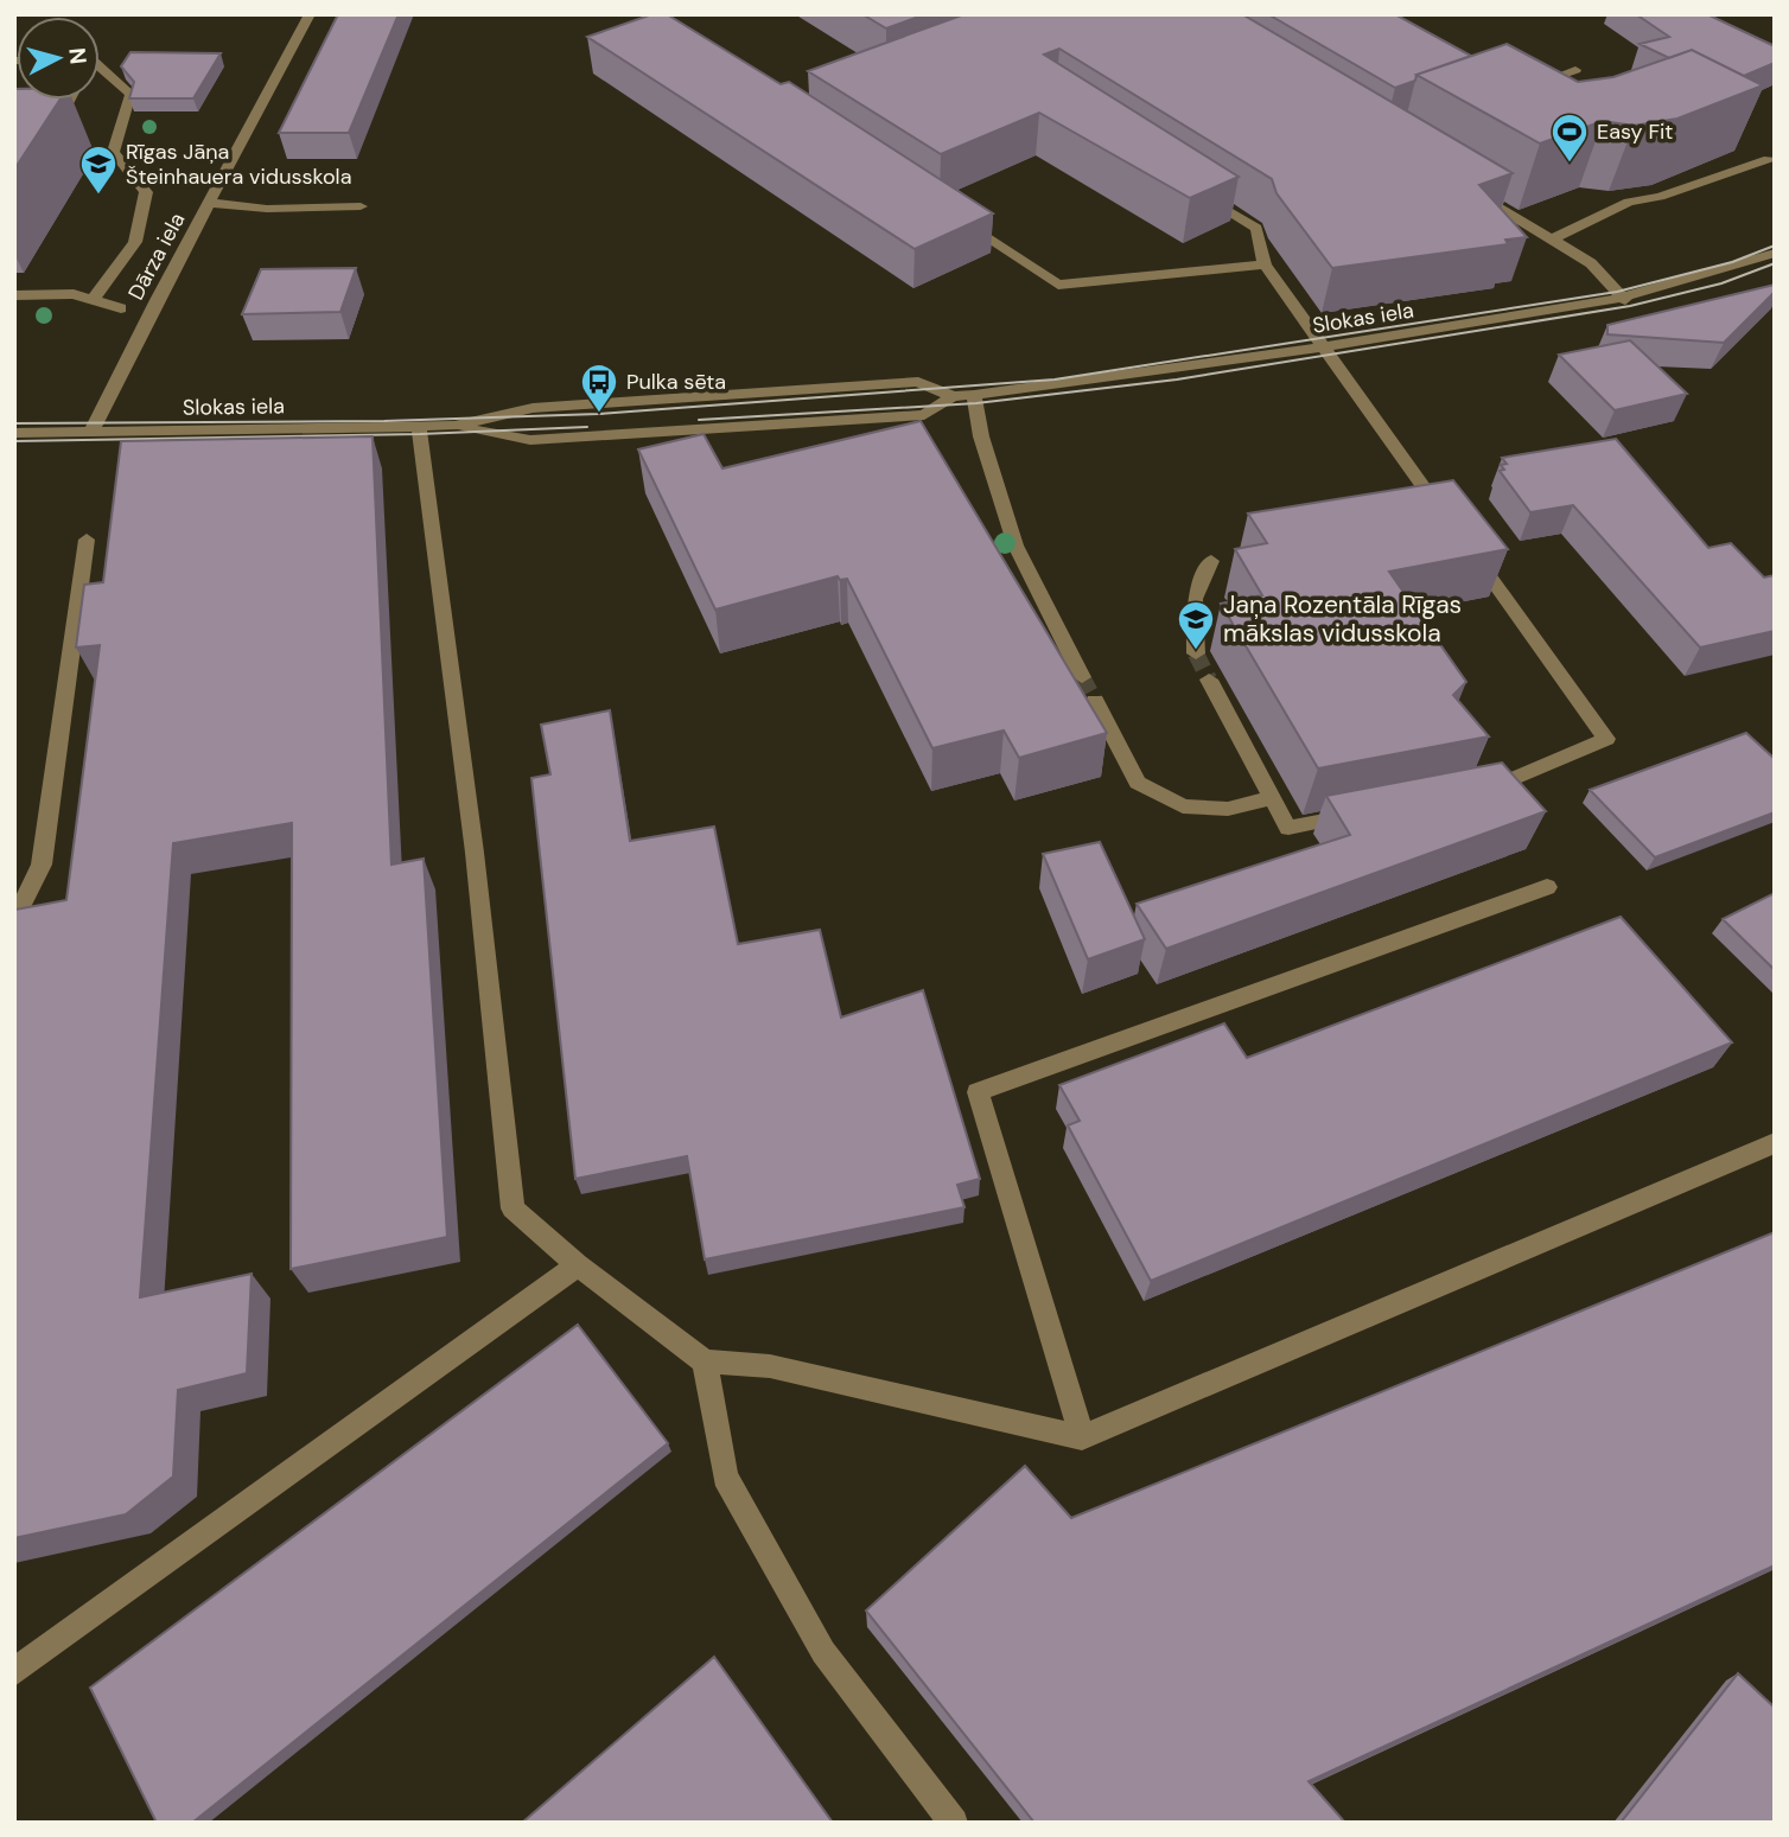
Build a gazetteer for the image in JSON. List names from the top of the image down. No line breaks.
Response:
{"streets":{"street":["Dārza iela","Slokas iela"]},"crossings":[["Dārza iela","Slokas iela"]],"places":{"sports":["Easy Fit"],"school or university":["Rīgas Jāņa Šteinhauera vidusskola","Jaņa Rozentāla Rīgas mākslas vidusskola"],"bus stop":["Pulka sēta"]},"north":"right"}
